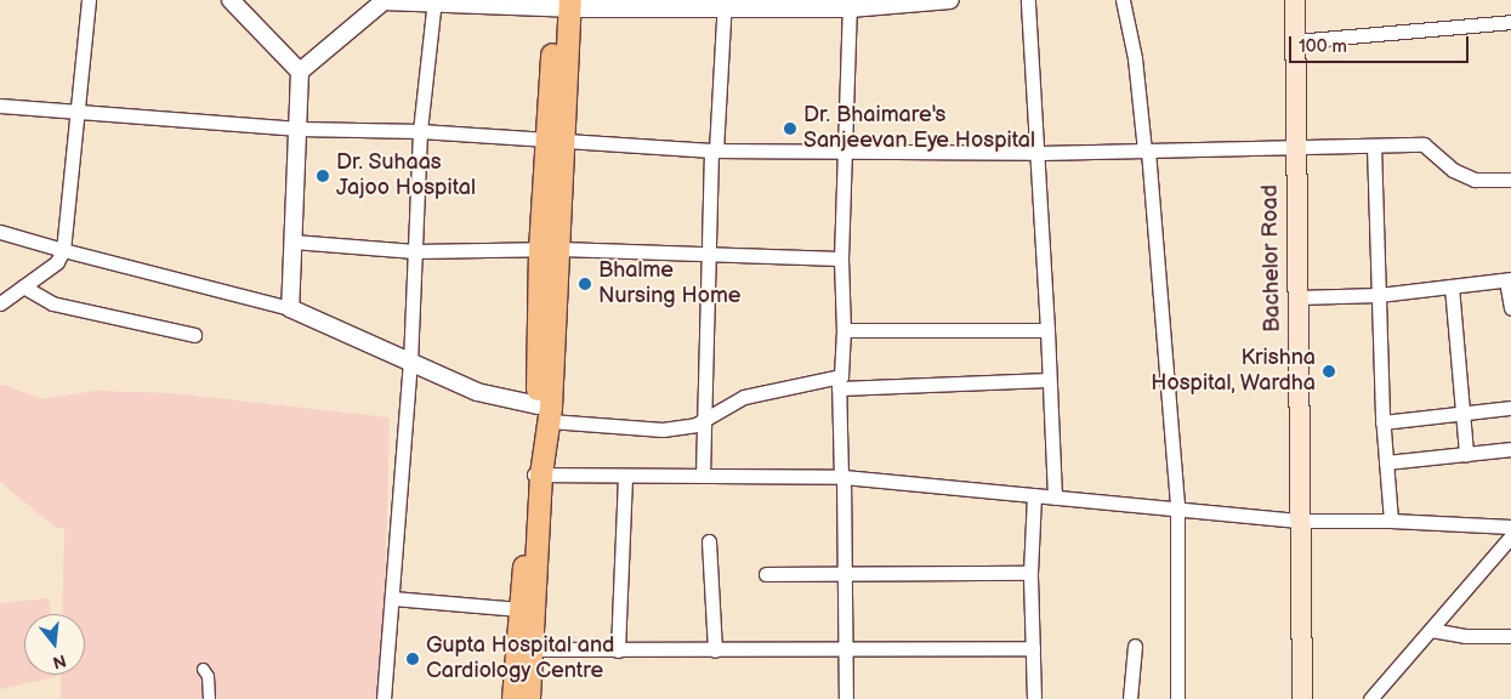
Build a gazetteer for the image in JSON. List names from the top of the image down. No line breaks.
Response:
{"streets":{"main road":["Bachelor Road"]},"places":["Dr. Bhaimare's Sanjeevan Eye Hospital","Dr. Suhaas Jajoo Hospital","Bhalme Nursing Home","Krishna Hospital, Wardha","Gupta Hospital and Cardiology Centre"],"scale_bar":"100 m","north":"bottom"}
